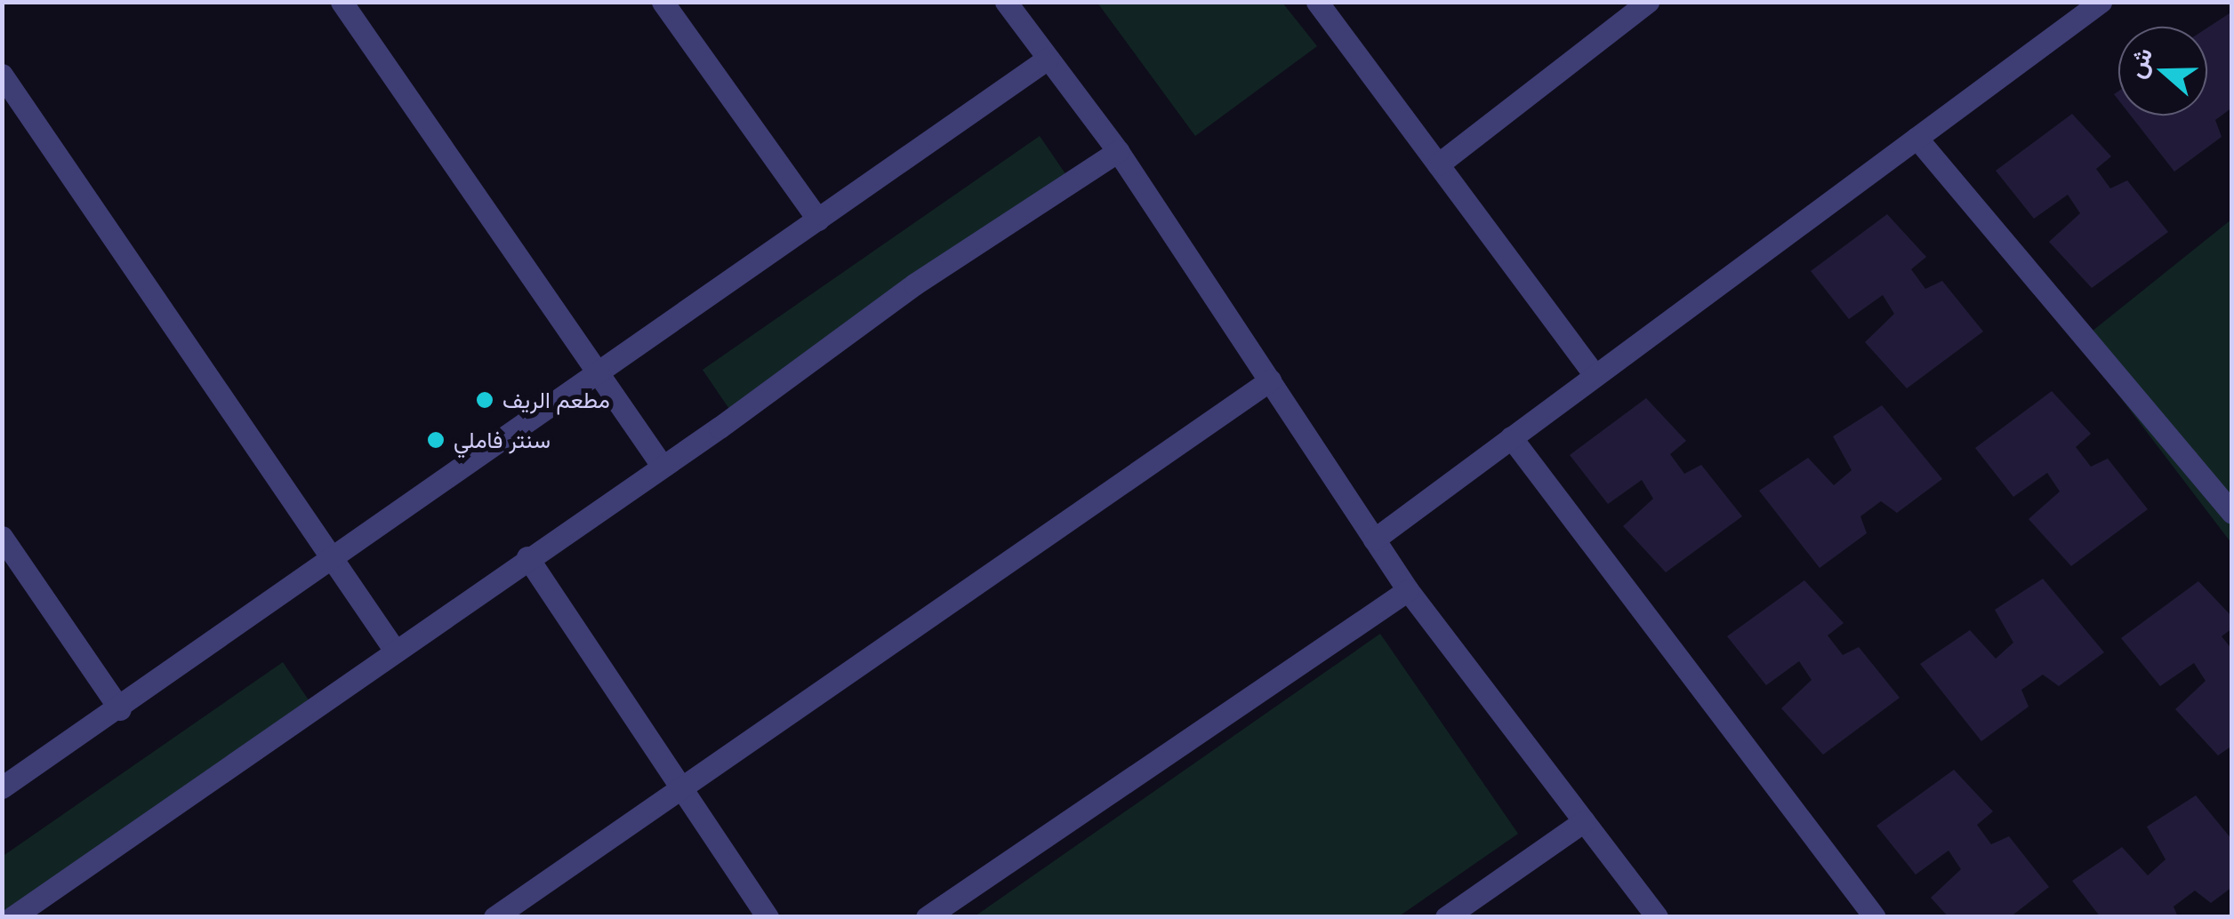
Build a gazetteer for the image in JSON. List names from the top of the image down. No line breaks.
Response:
{"places":["مطعم الريف","سنتر فاملي"],"north":"left"}
